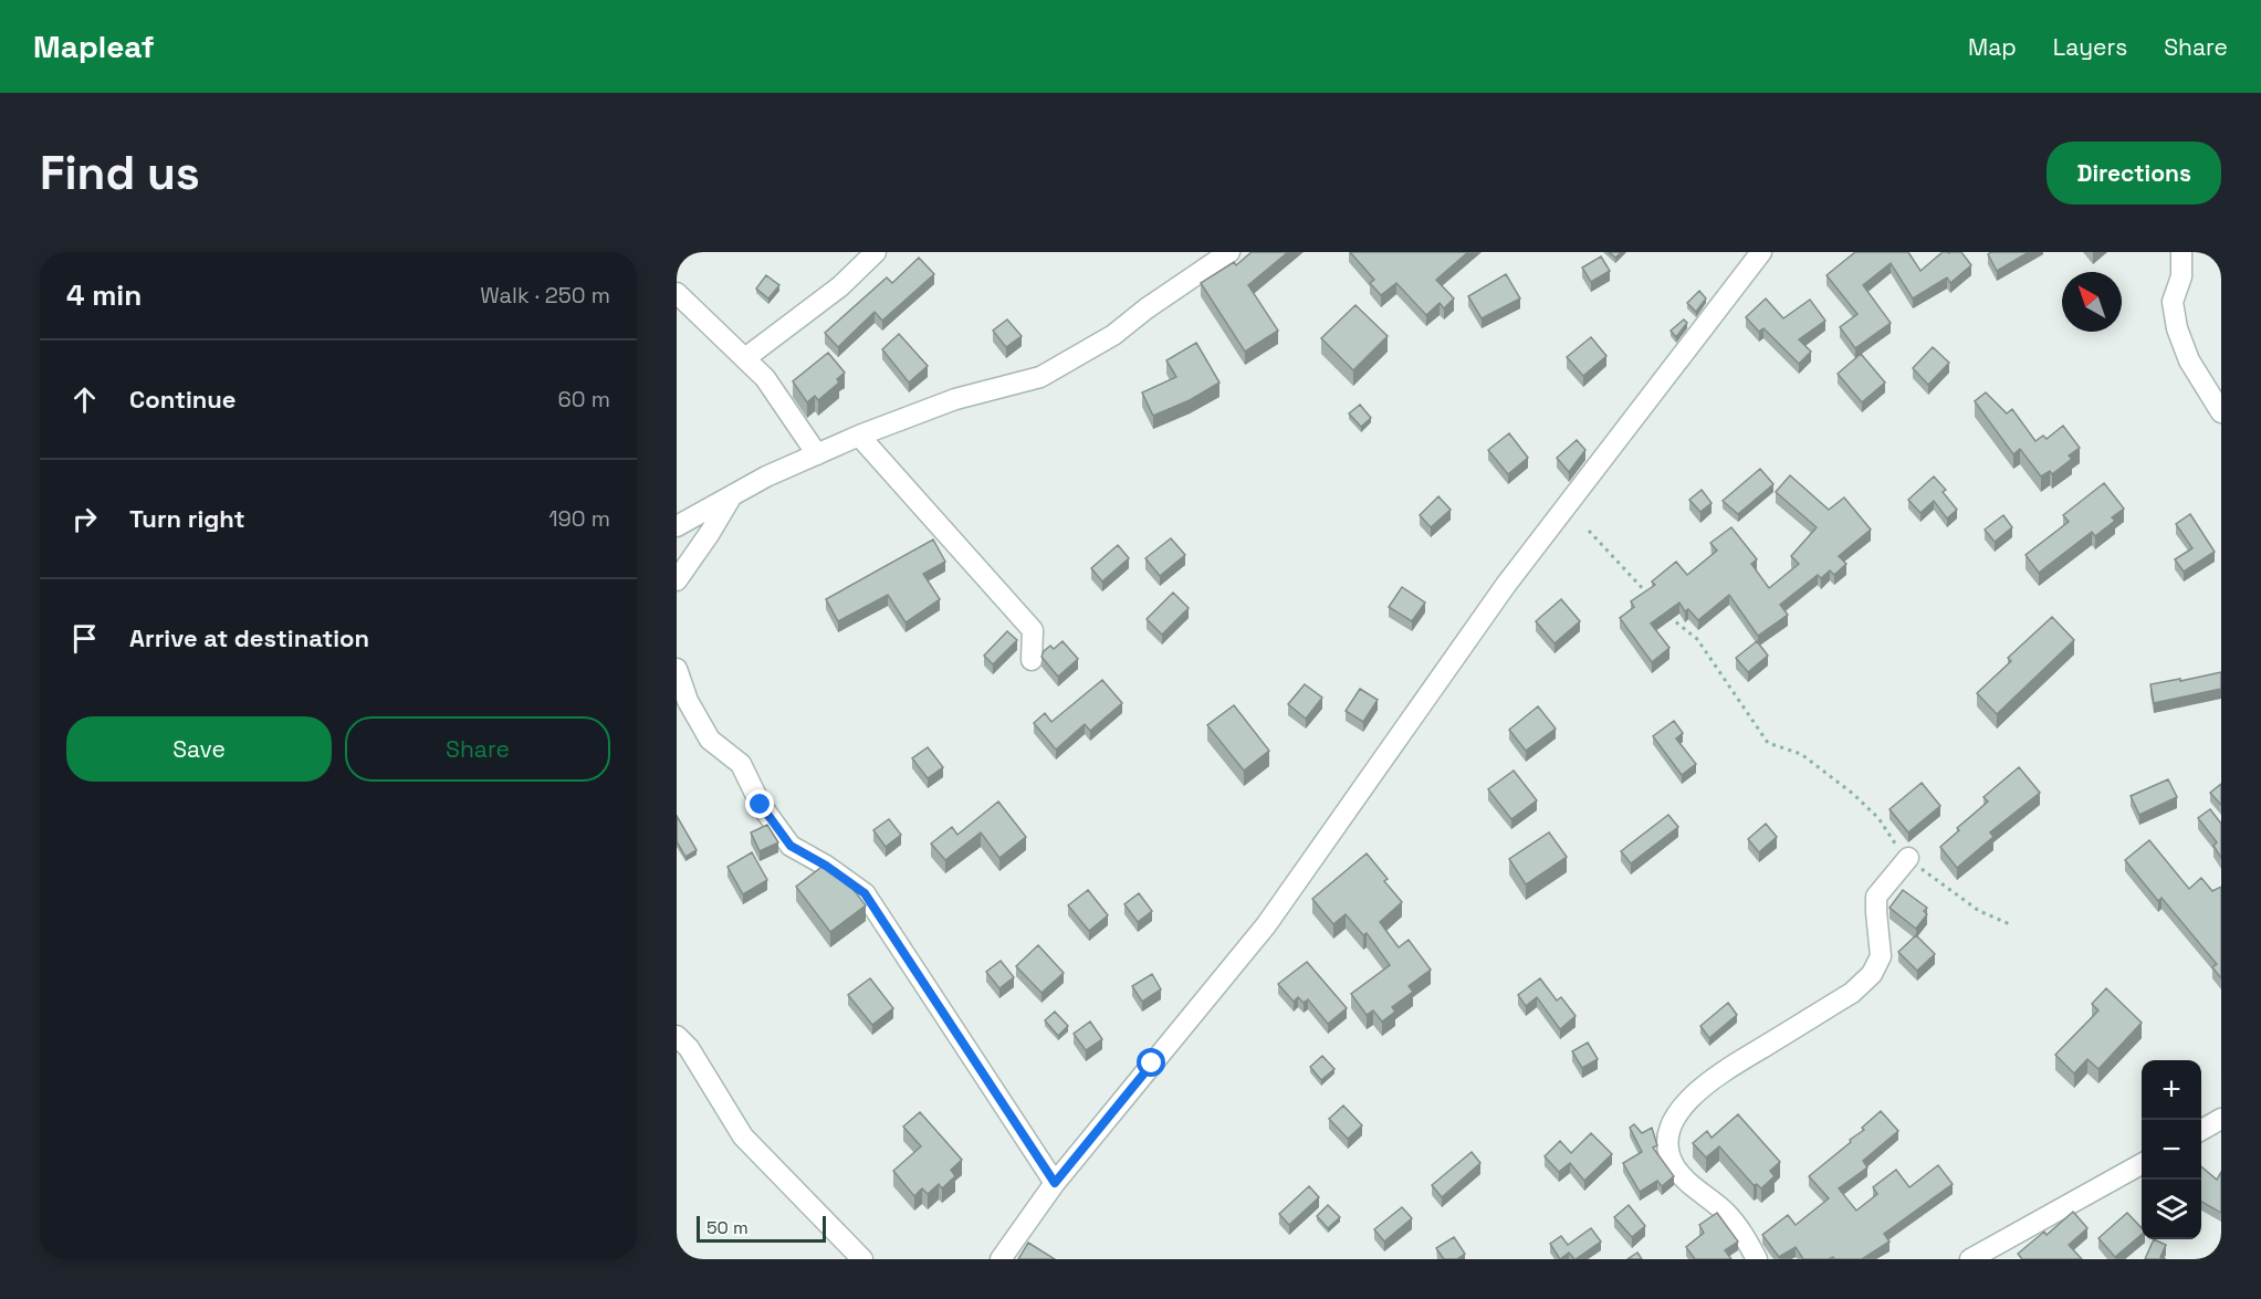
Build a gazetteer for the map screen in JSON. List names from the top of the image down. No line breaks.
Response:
{"scale_bar":"50 m","north":"top left","page":{"header":"Mapleaf","nav":["Map","Layers","Share"],"buttons":["Directions",["Save","Share"]],"title":"Find us","heading":["4 min","Walk · 250 m"],"list":[["Continue","60 m"],["Turn right","190 m"],"Arrive at destination"],"map_buttons":["+","−"],"scale":"50 m"}}
